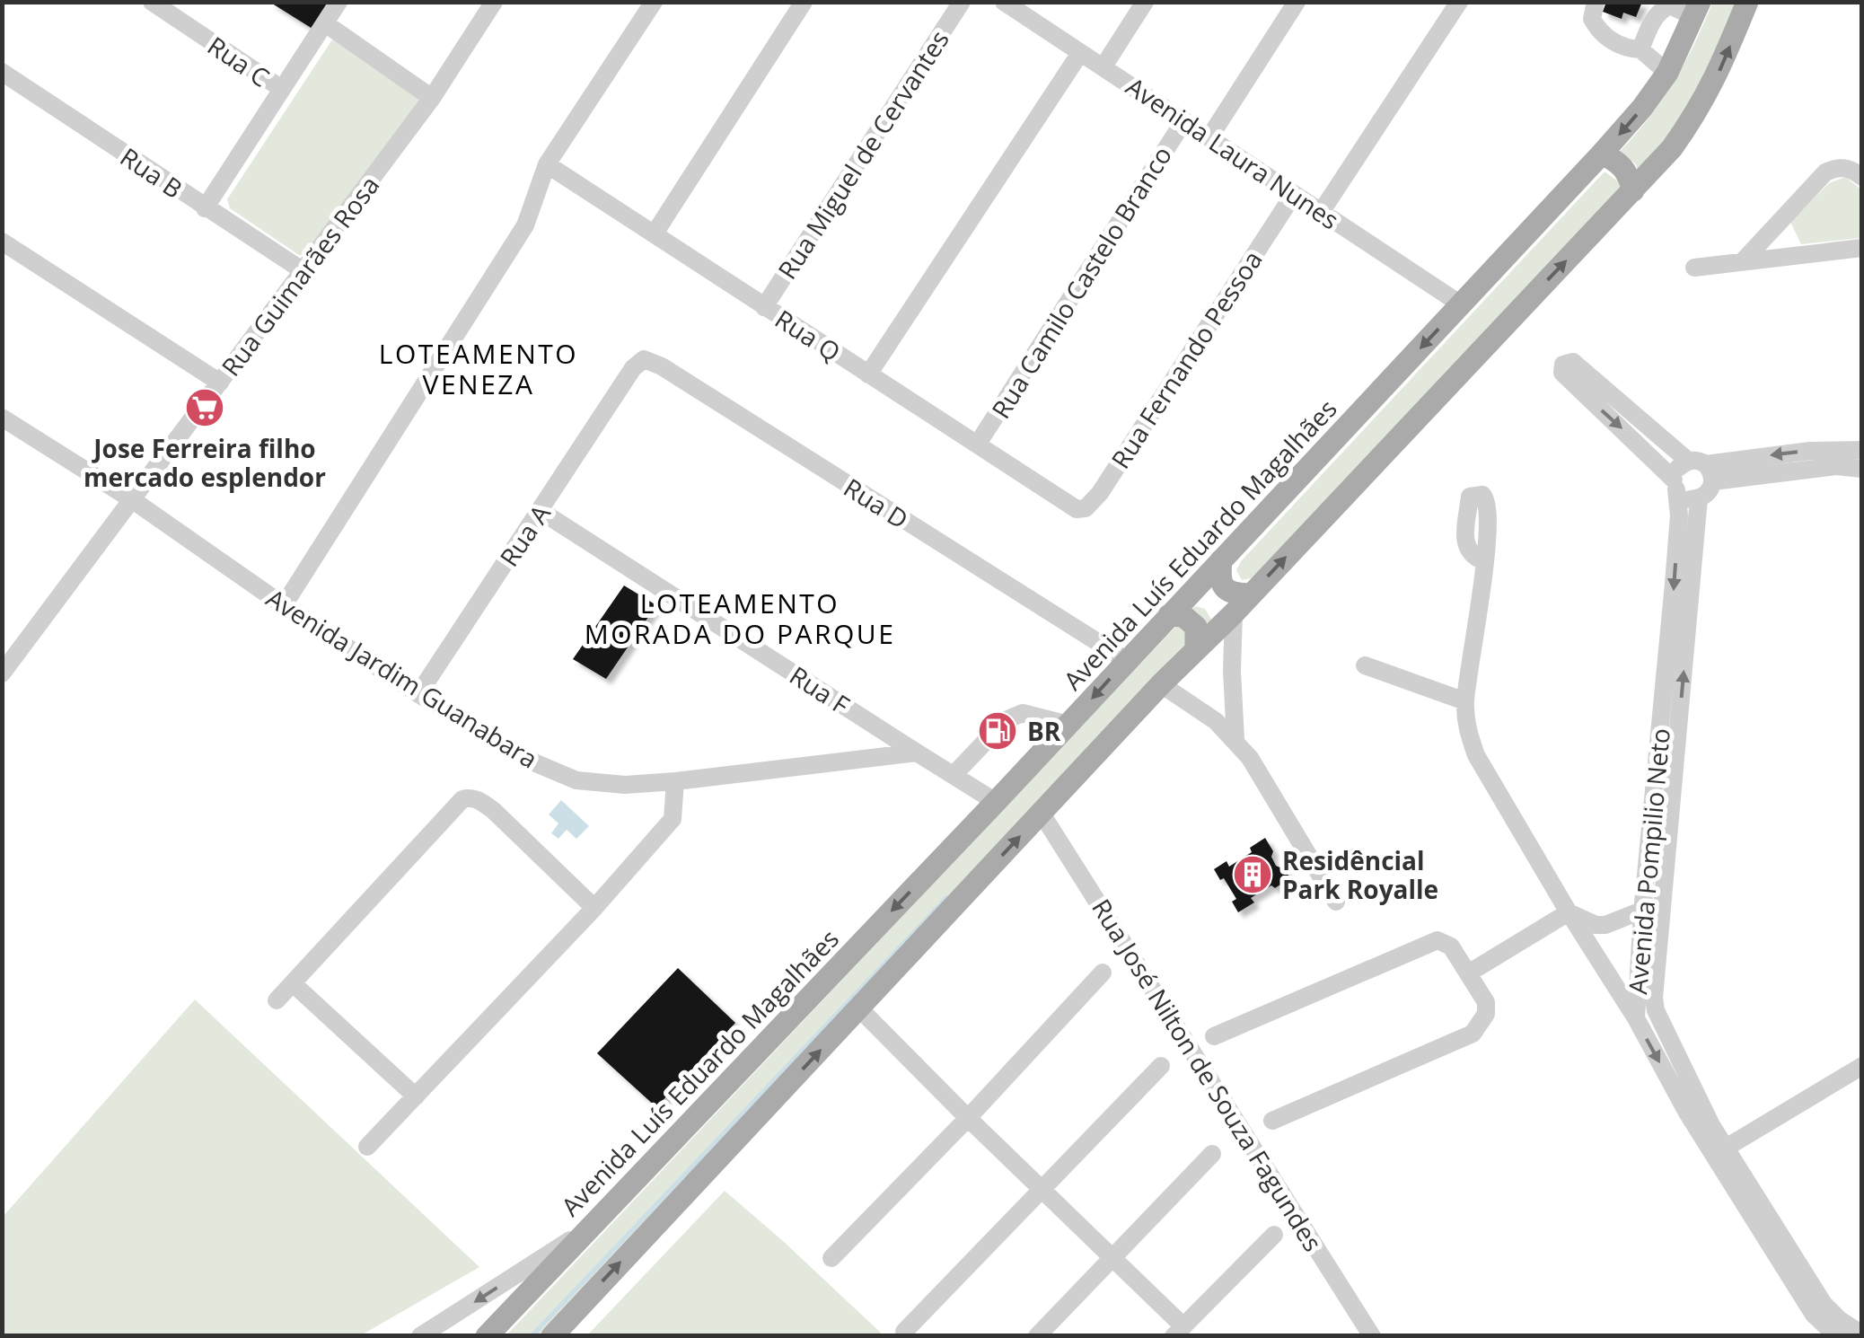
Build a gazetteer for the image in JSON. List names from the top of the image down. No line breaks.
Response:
{"streets":{"main road":["Avenida Luís Eduardo Magalhães"],"street":["Rua C","Avenida Laura Nunes","Rua Miguel de Cervantes","Rua B","Rua Guimarães Rosa","Rua Camilo Castelo Branco","Rua Q","Rua Fernando Pessoa","Rua D","Rua A","Avenida Jardim Guanabara","Rua F","Avenida Pompilio Neto","Rua José Nilton de Souza Fagundes"]},"crossings":[["Avenida Laura Nunes","Rua Camilo Castelo Branco"],["Avenida Laura Nunes","Rua Fernando Pessoa"],["Avenida Laura Nunes","Avenida Luís Eduardo Magalhães"],["Rua Miguel de Cervantes","Rua Q"],["Rua B","Rua Guimarães Rosa"],["Rua Guimarães Rosa","Avenida Jardim Guanabara"],["Rua Camilo Castelo Branco","Rua Q"],["Rua Q","Rua Fernando Pessoa"],["Rua D","Rua A"],["Rua D","Avenida Luís Eduardo Magalhães"],["Rua A","Avenida Jardim Guanabara"],["Rua A","Rua F"],["Avenida Jardim Guanabara","Rua F"]],"districts":["LOTEAMENTO VENEZA","LOTEAMENTO MORADA DO PARQUE"],"places":{"supermarket":["Jose Ferreira filho mercado esplendor"],"fuel station":["BR"],"building":["Residêncial Park Royalle"]}}
